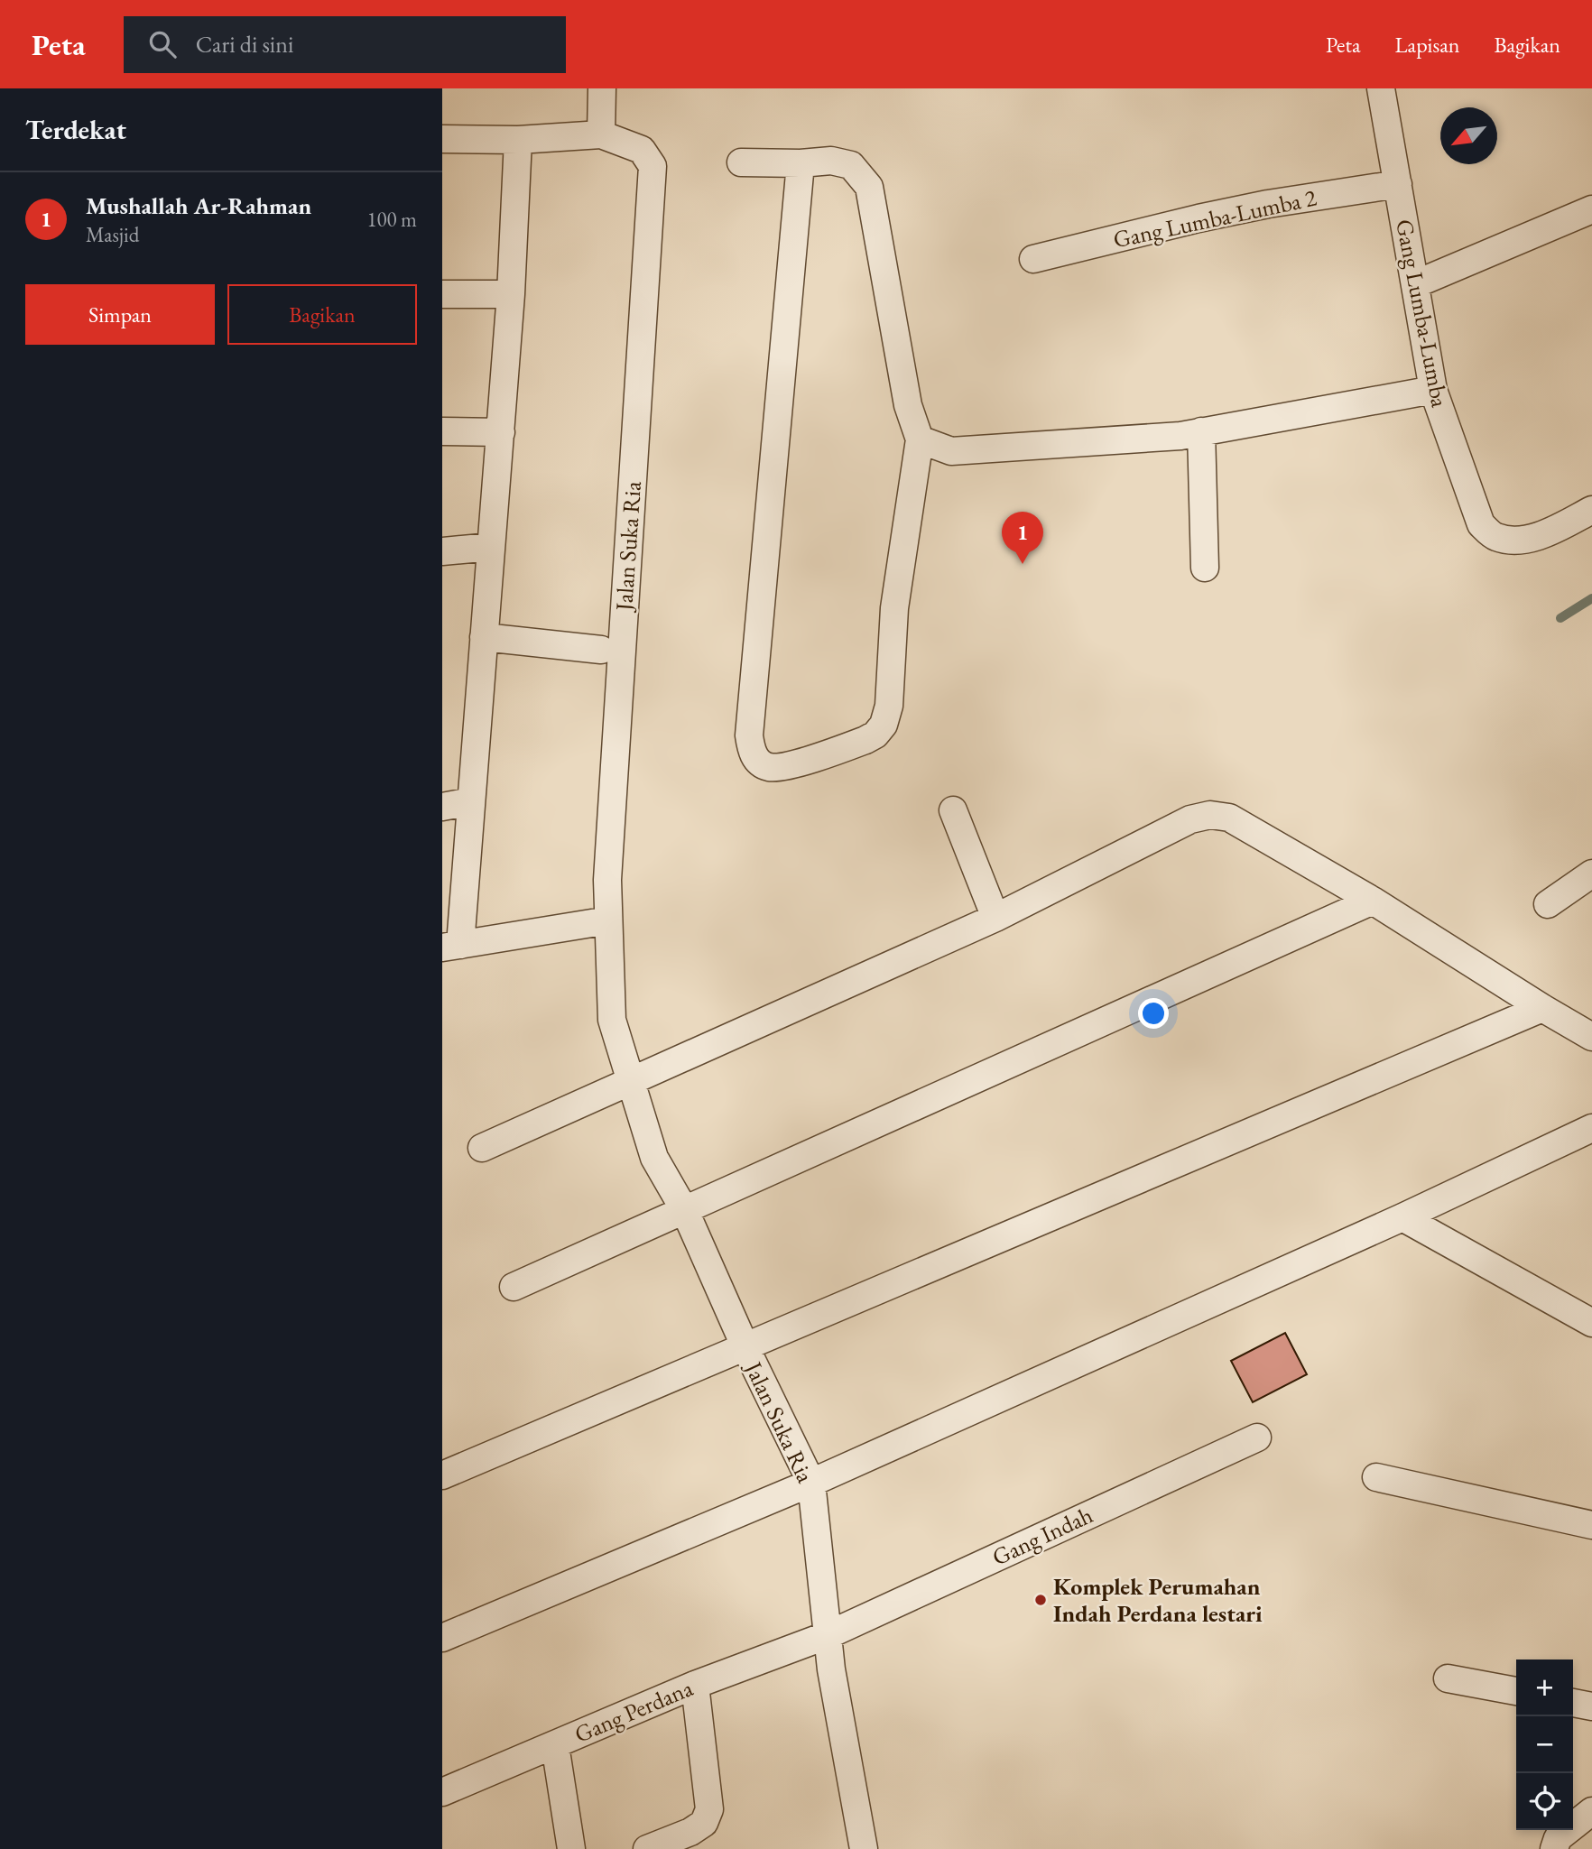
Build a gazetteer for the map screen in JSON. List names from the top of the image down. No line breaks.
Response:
{"streets":{"street":["Gang Lumba-Lumba 2","Gang Lumba-Lumba","Jalan Suka Ria","Gang Indah","Gang Perdana"]},"crossings":[["Gang Lumba-Lumba 2","Gang Lumba-Lumba"],["Jalan Suka Ria","Gang Indah"],["Jalan Suka Ria","Gang Perdana"],["Gang Indah","Gang Perdana"]],"places":["Komplek Perumahan Indah Perdana lestari"],"north":"bottom left","page":{"header":"Peta","search":"Cari di sini","nav":["Peta","Lapisan","Bagikan"],"heading":"Terdekat","list":[{"mark":"1","name":"Mushallah Ar-Rahman","note":"Masjid","value":"100 m"}],"buttons":["Simpan","Bagikan"],"pins":"1","map_buttons":["+","−"]}}
